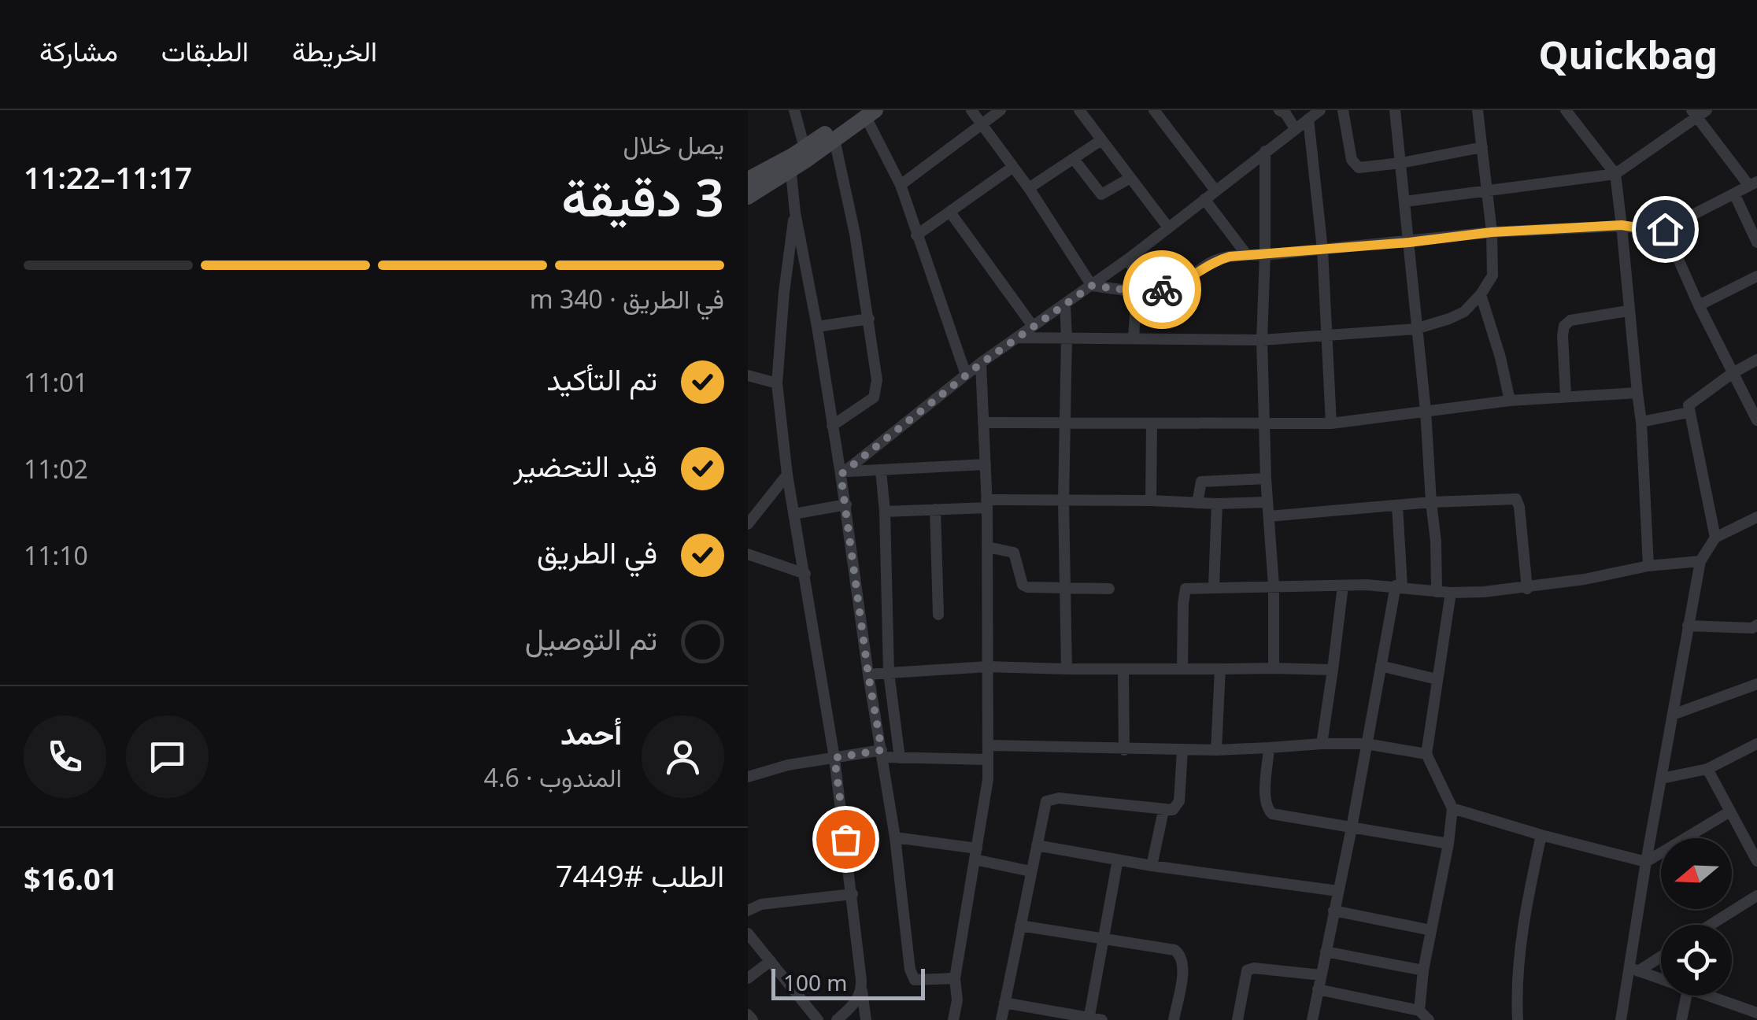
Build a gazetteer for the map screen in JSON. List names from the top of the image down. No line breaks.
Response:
{"scale_bar":"100 m","north":"left","page":{"header":"Quickbag","nav":["الخريطة","الطبقات","مشاركة"],"heading":["3 دقيقة","يصل خلال","11:17–11:22"],"panel":["أحمد","المندوب · 4.6","الطلب #7449","$16.01"],"bar":"في الطريق · 340 m","list":[["تم التأكيد","11:01"],["قيد التحضير","11:02"],["في الطريق","11:10"],"تم التوصيل"],"scale":"100 m"}}
